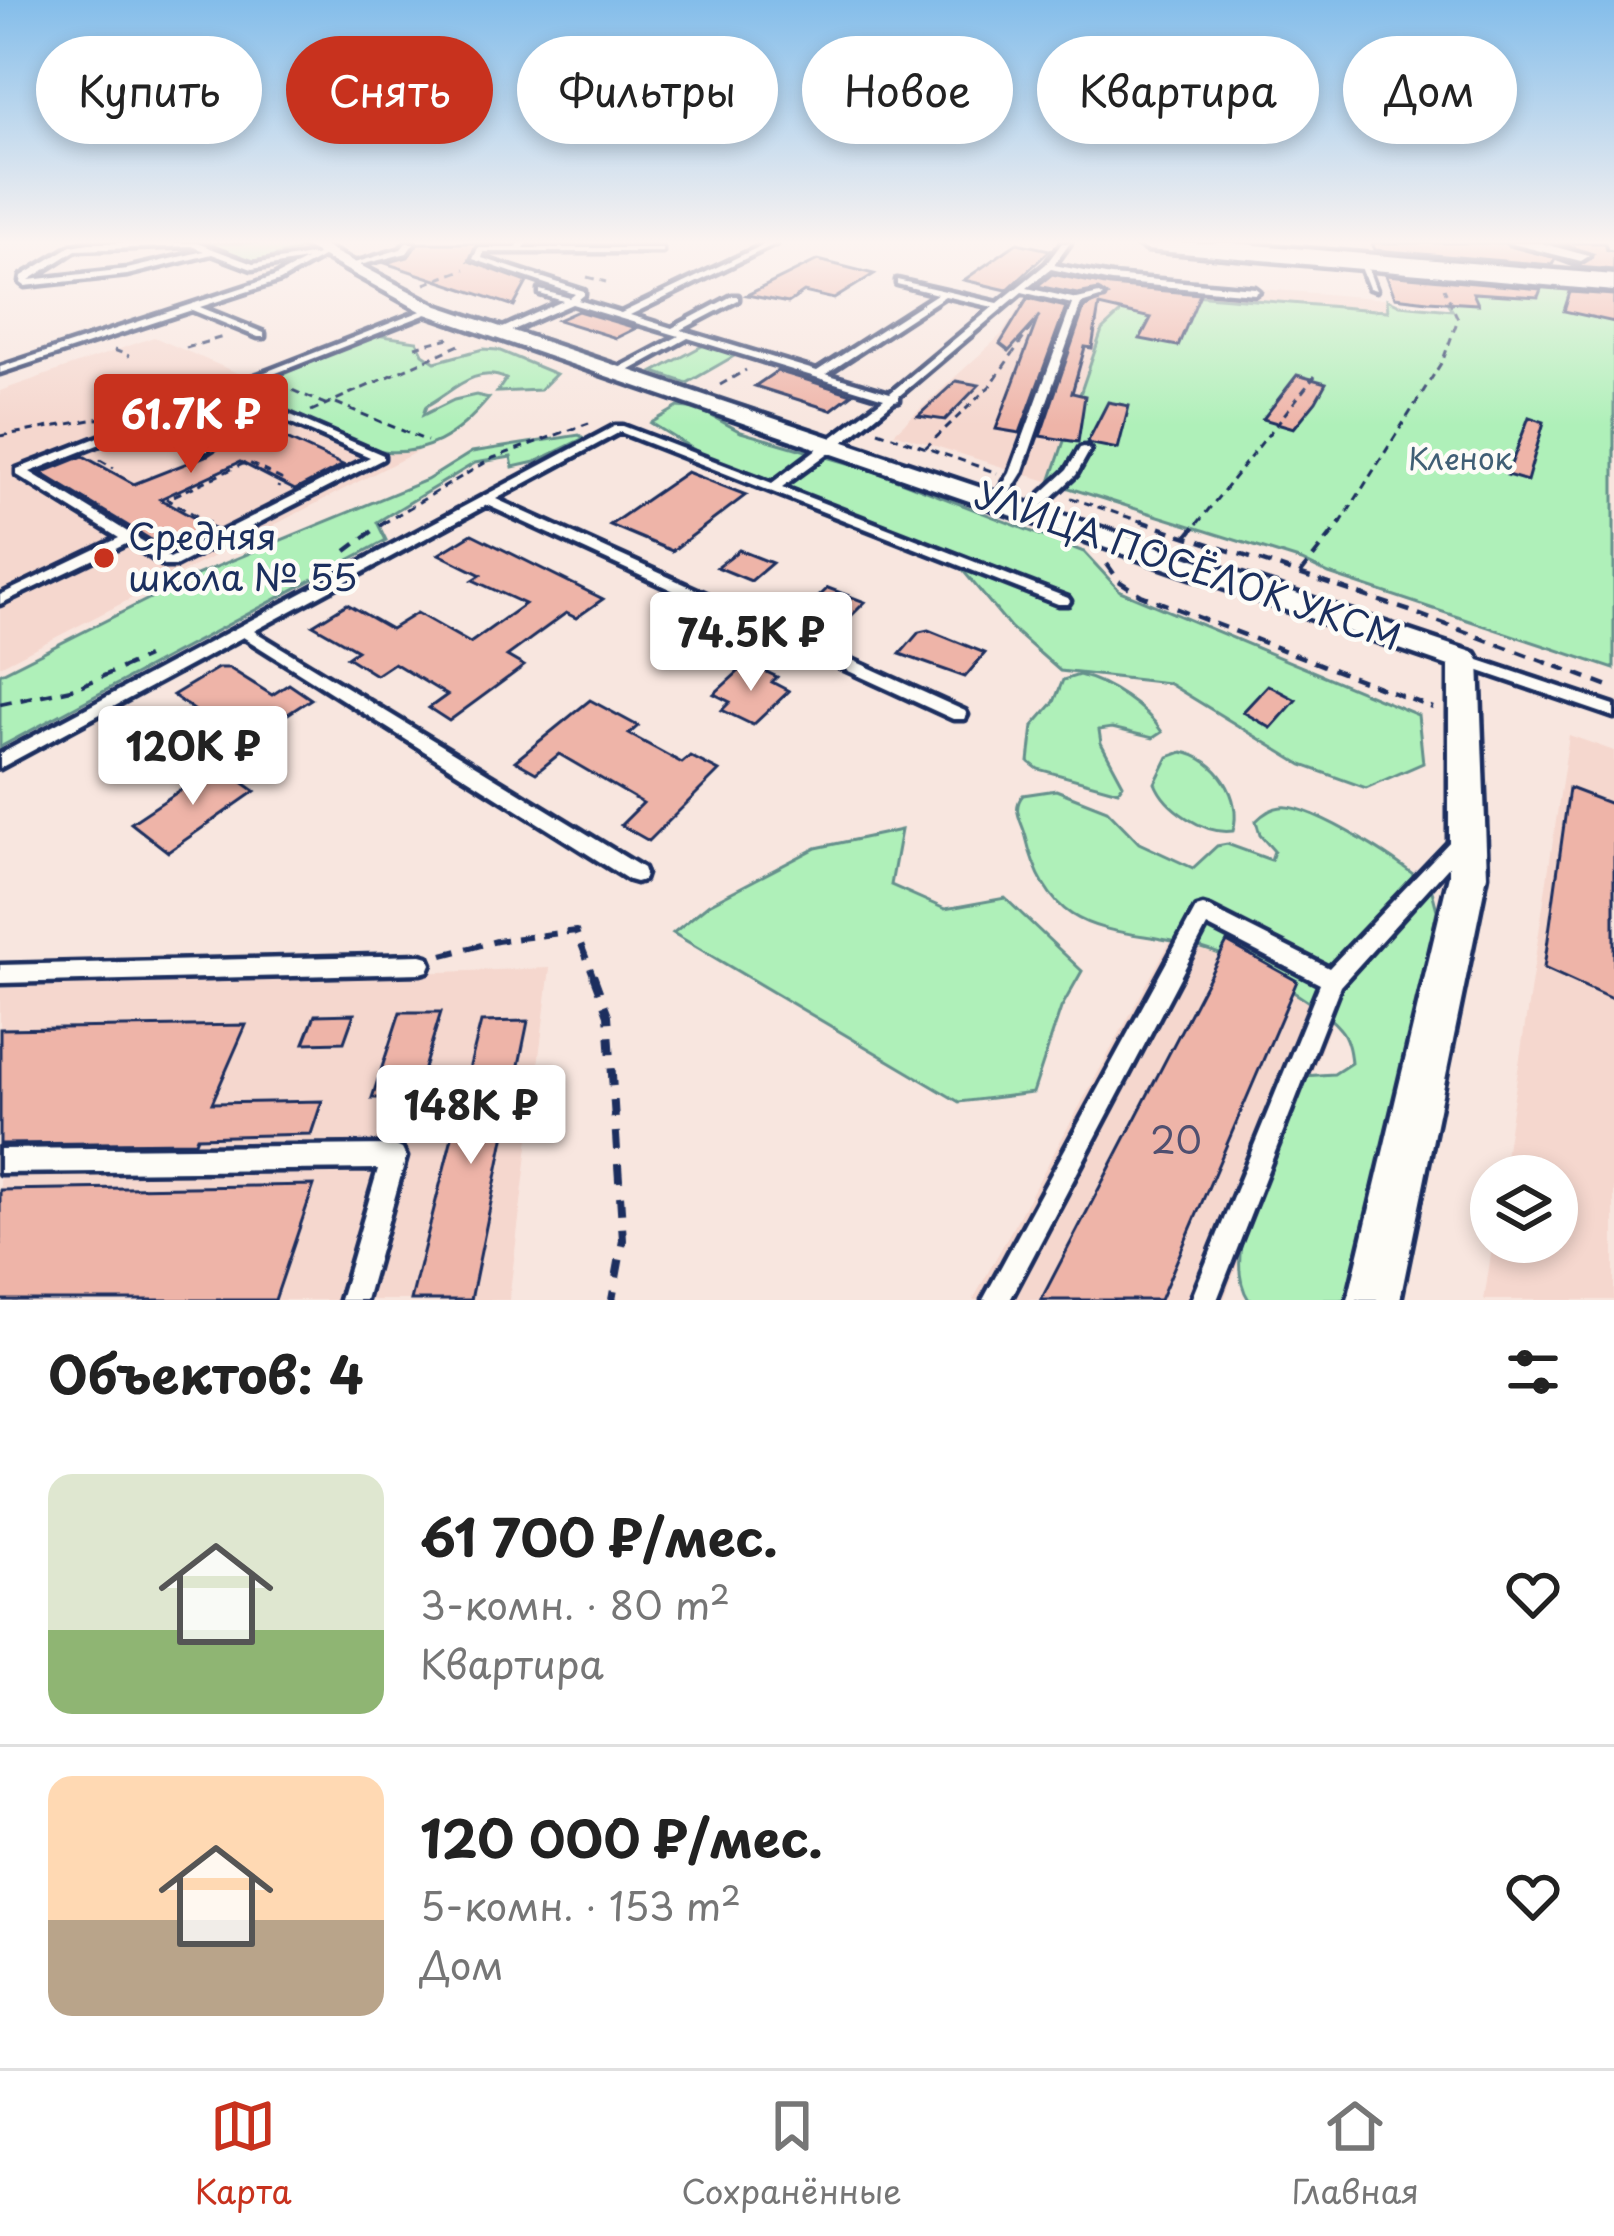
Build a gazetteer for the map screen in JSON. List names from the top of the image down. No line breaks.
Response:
{"streets":{"street":["УЛИЦА ПОСЁЛОК УКСМ"]},"parks":["Кленок"],"places":["Средняя школа № 55"],"house_numbers":["20"],"page":{"chip":["Купить","Снять","Фильтры","Новое","Квартира","Дом"],"price":["61.7K ₽","74.5K ₽","120K ₽","148K ₽"],"heading":"Объектов: 4","list":[{"name":"61 700 ₽/мес.","note":"3-комн. · 80 m² · Квартира"},{"name":"120 000 ₽/мес.","note":"5-комн. · 153 m² · Дом"}],"tabs":["Карта","Сохранённые","Главная"]}}
